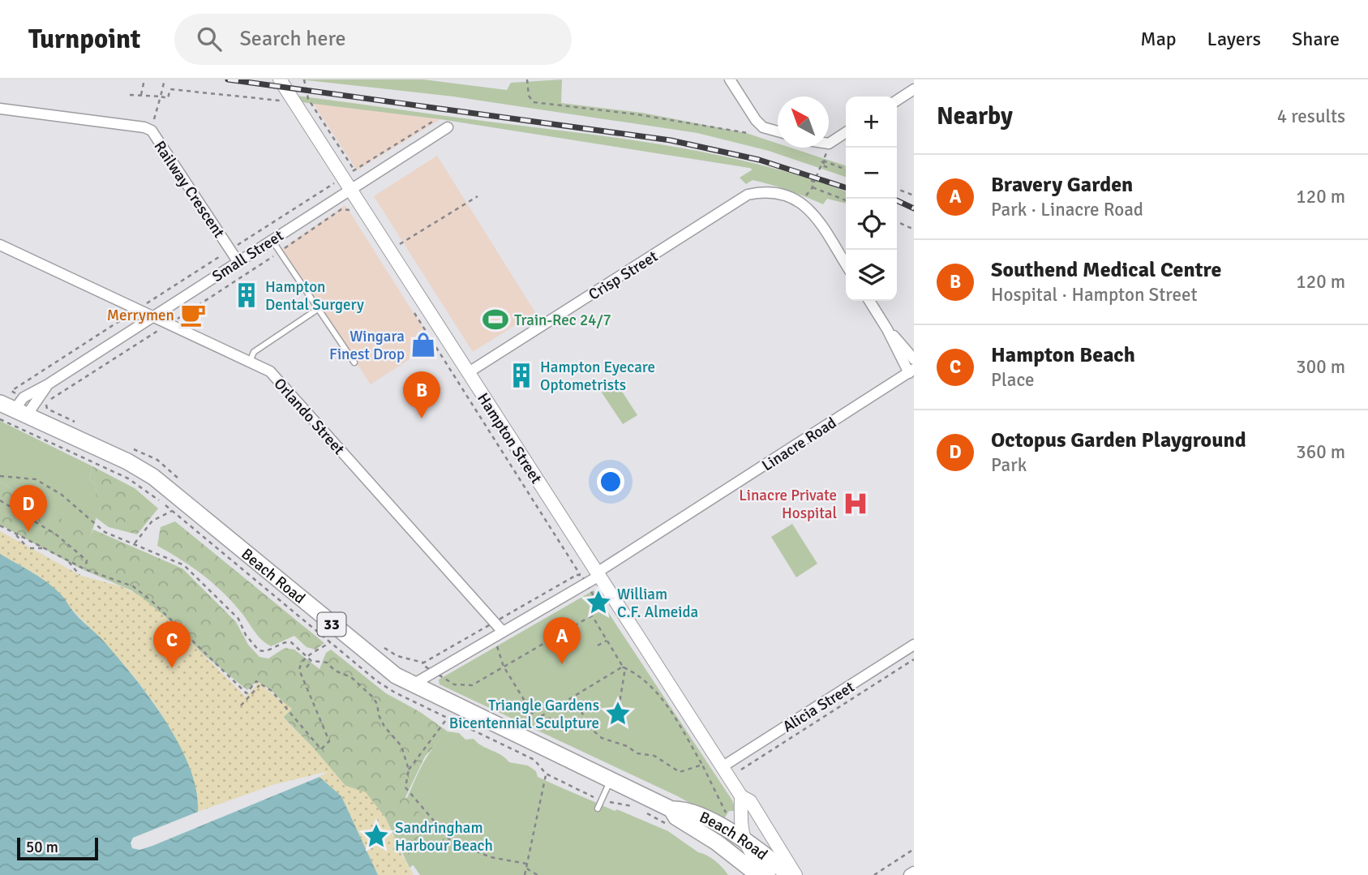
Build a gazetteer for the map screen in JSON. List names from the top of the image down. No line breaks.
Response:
{"streets":{"main road":["Hampton Street","Beach Road","33"],"street":["Railway Crescent","Small Street","Crisp Street","Orlando Street","Linacre Road","Alicia Street"]},"crossings":[["Railway Crescent","Small Street"],["Small Street","Orlando Street"],["Small Street","Hampton Street"],["Small Street","Beach Road"],["Crisp Street","Hampton Street"],["Orlando Street","Linacre Road"],["Hampton Street","Linacre Road"],["Hampton Street","Alicia Street"],["Linacre Road","Beach Road"]],"places":{"building":["Hampton Dental Surgery","Hampton Eyecare Optometrists"],"cafe":["Merrymen"],"sports":["Train-Rec 24/7"],"shop":["Wingara Finest Drop"],"hospital":["Linacre Private Hospital"],"place":["William C.F. Almeida","Triangle Gardens Bicentennial Sculpture","Sandringham Harbour Beach"]},"scale_bar":"50 m","north":"top left","page":{"header":"Turnpoint","search":"Search here","nav":["Map","Layers","Share"],"heading":["Nearby","4 results"],"map_buttons":["+","−"],"list":[{"mark":"A","name":"Bravery Garden","note":"Park · Linacre Road","value":"120 m"},{"mark":"B","name":"Southend Medical Centre","note":"Hospital · Hampton Street","value":"120 m"},{"mark":"C","name":"Hampton Beach","note":"Place","value":"300 m"},{"mark":"D","name":"Octopus Garden Playground","note":"Park","value":"360 m"}],"pins":["B","D","A","C"],"scale":"50 m"}}
